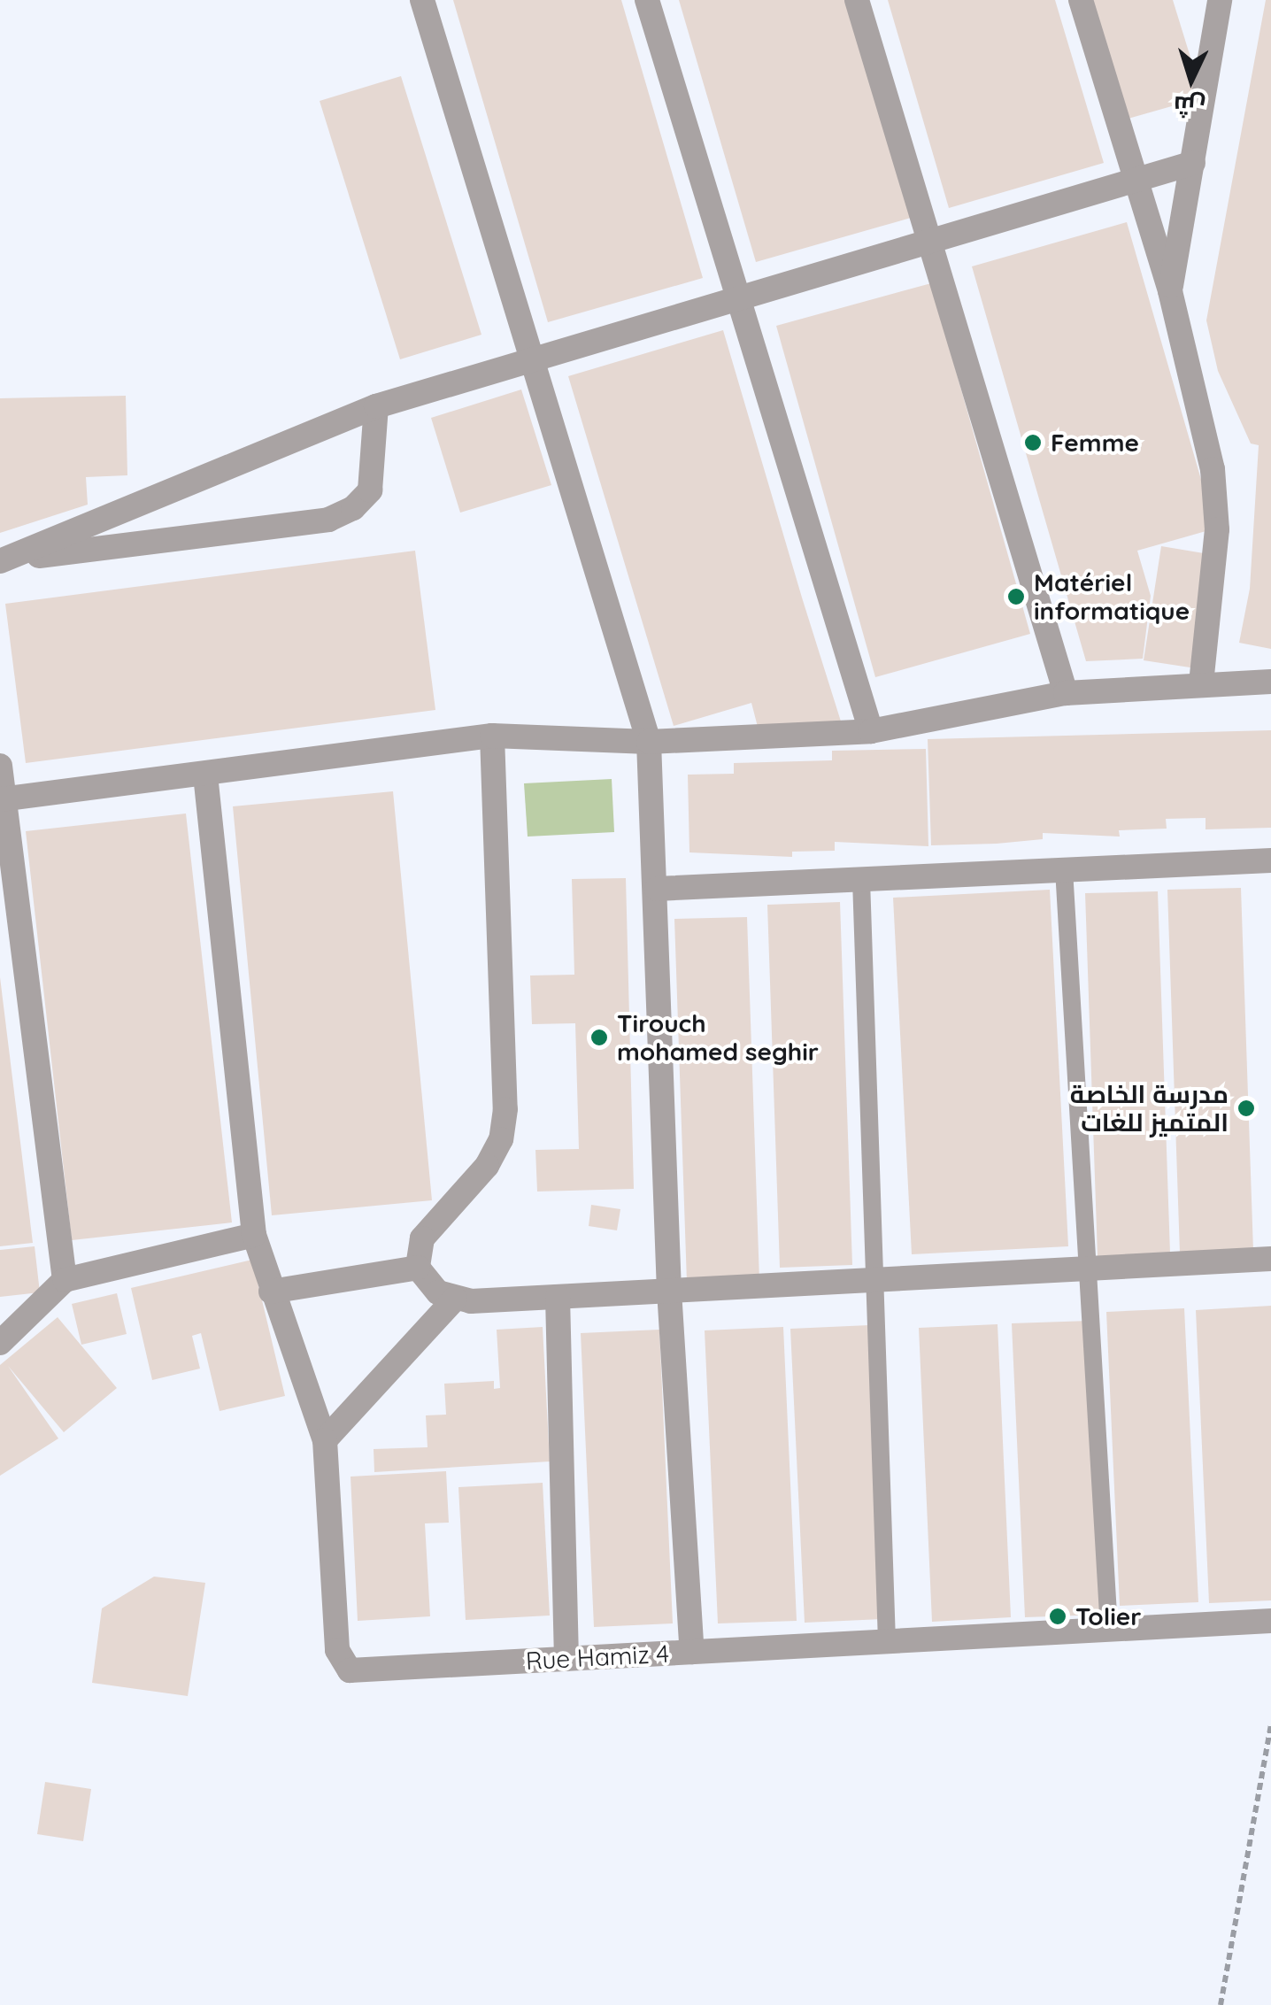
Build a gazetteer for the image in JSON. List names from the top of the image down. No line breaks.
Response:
{"streets":{"street":["Rue Hamiz 4"]},"places":["Femme","Matériel informatique","Tirouch mohamed seghir","مدرسة الخاصة المتميز للغات","Tolier"],"north":"bottom"}
